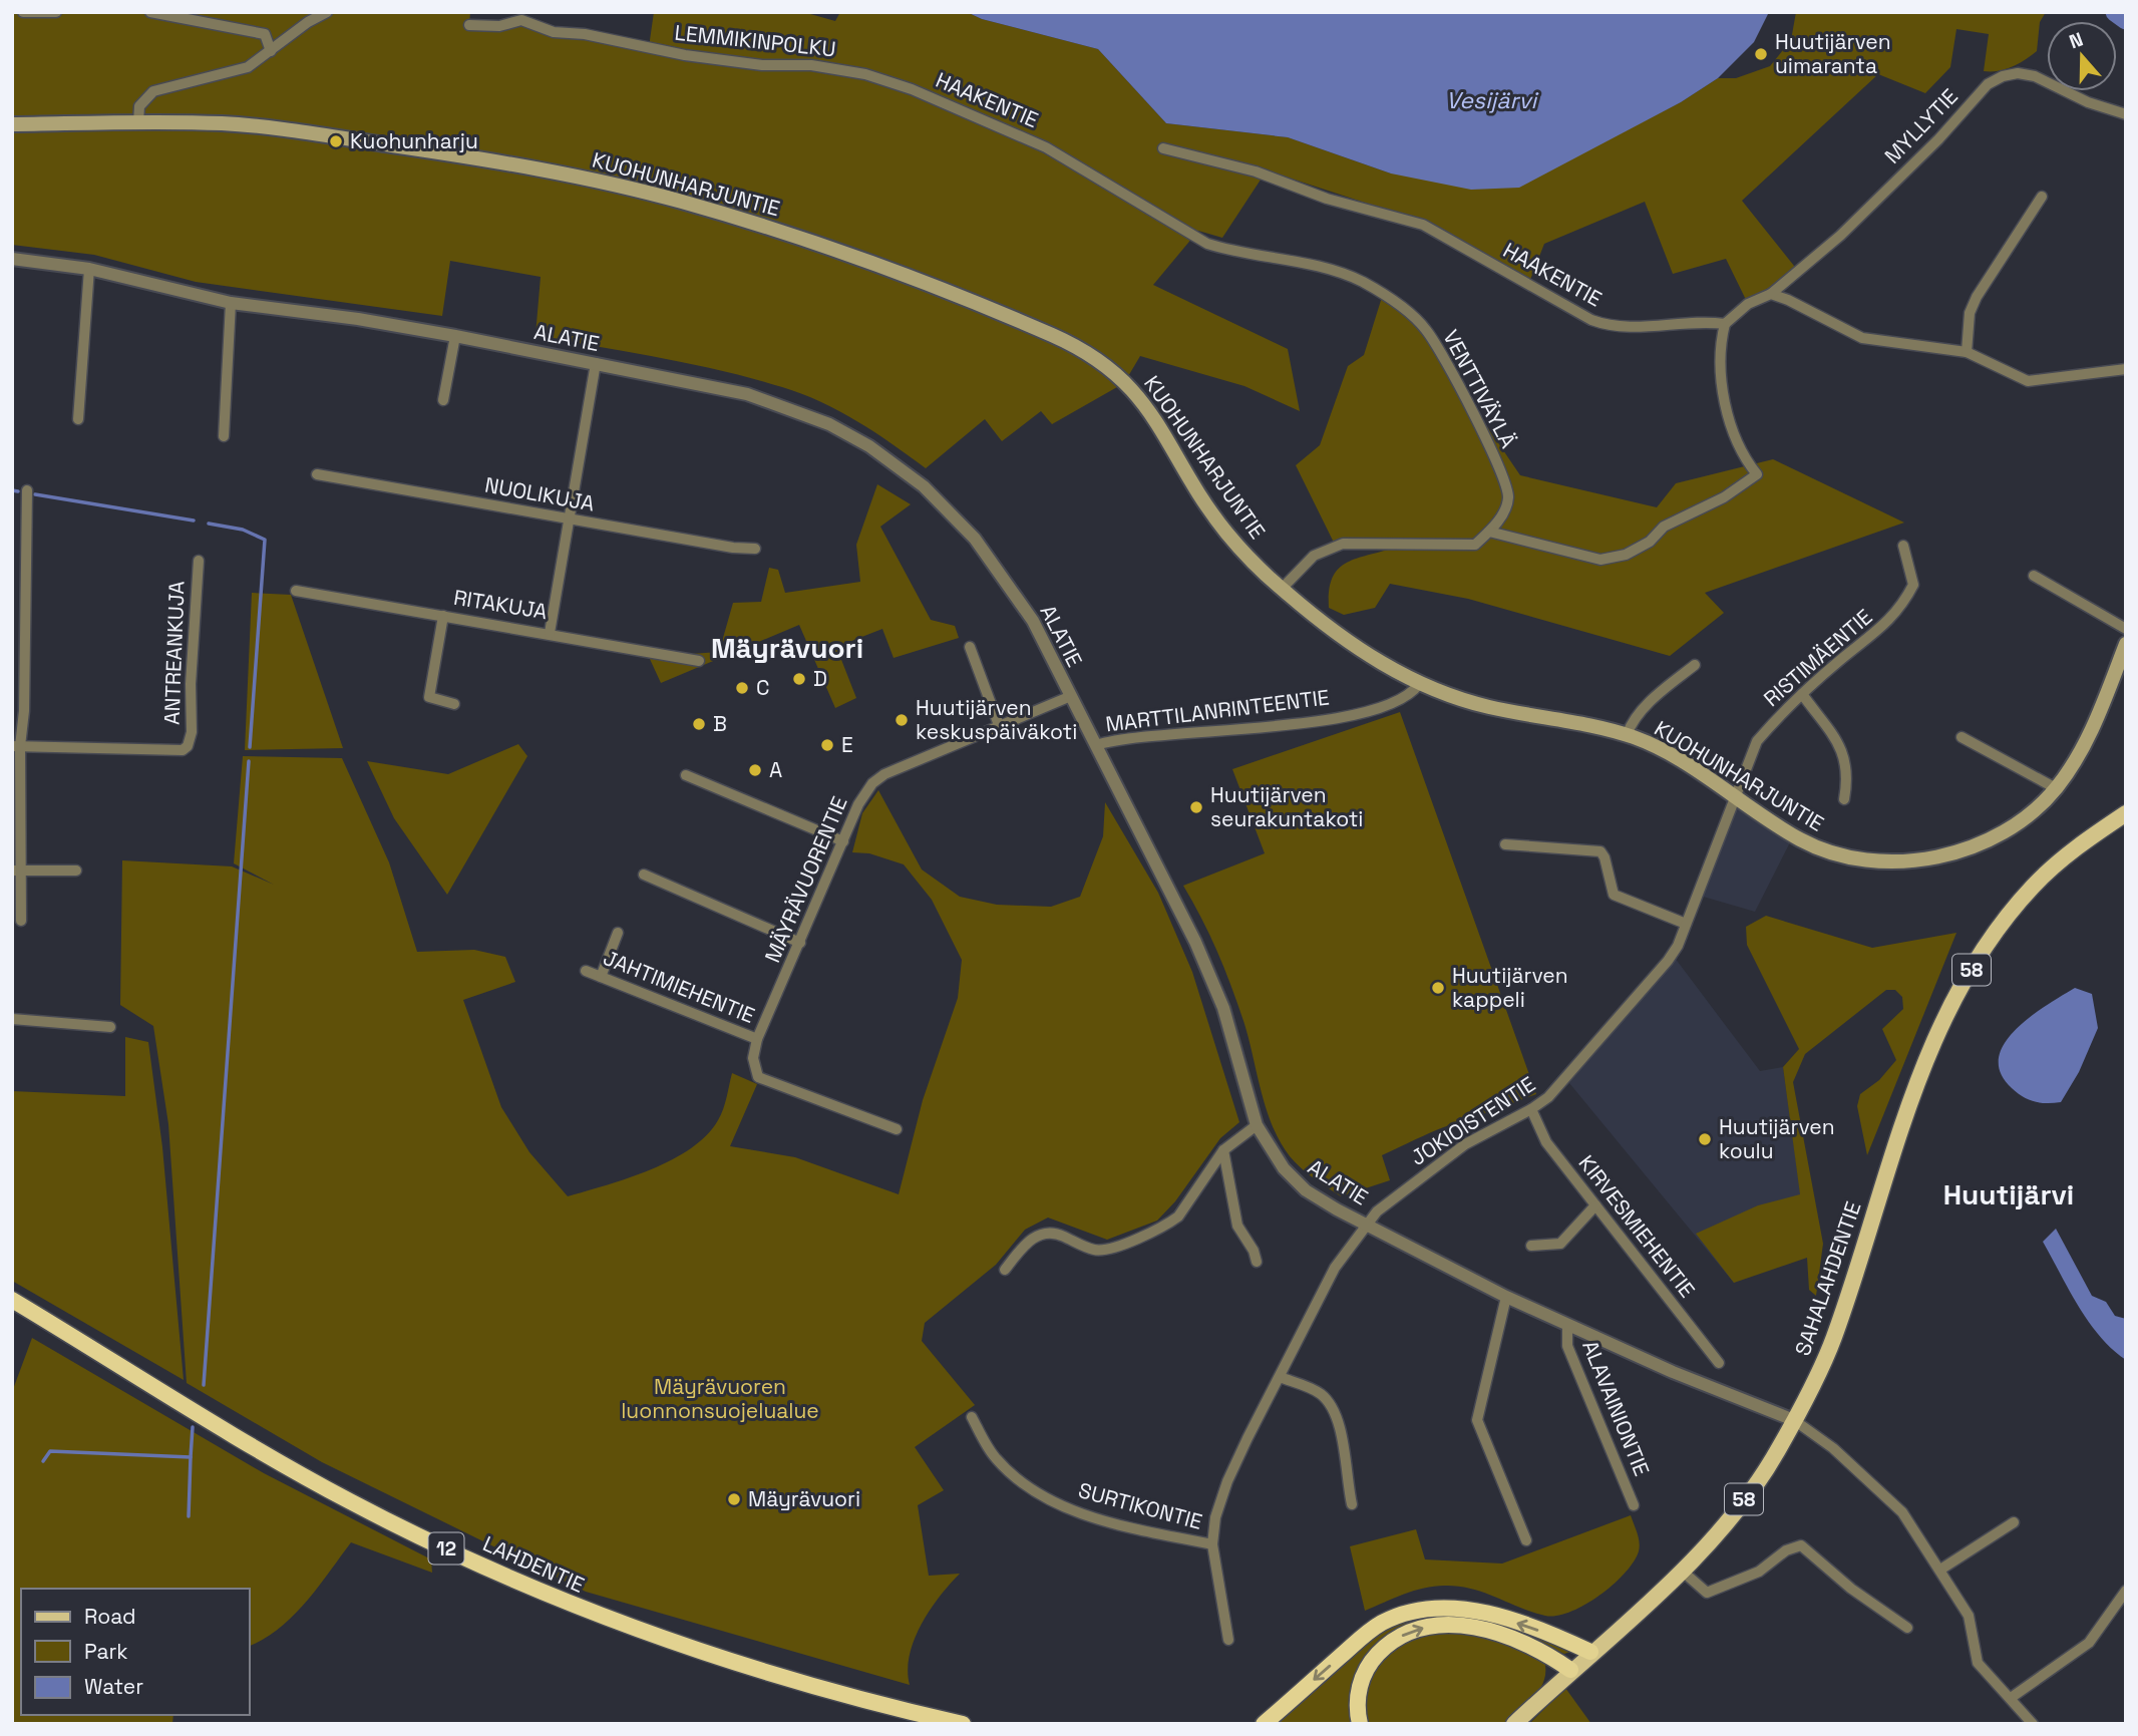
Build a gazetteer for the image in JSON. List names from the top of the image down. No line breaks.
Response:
{"streets":{"highway":["12","LAHDENTIE"],"main road":["KUOHUNHARJUNTIE","58","SAHALAHDENTIE"],"street":["LEMMIKINPOLKU","HAAKENTIE","MYLLYTIE","ALATIE","VENTTIVÄYLÄ","NUOLIKUJA","RITAKUJA","ANTREANKUJA","RISTIMÄENTIE","MARTTILANRINTEENTIE","MÄYRÄVUORENTIE","JAHTIMIEHENTIE","JOKIOISTENTIE","KIRVESMIEHENTIE","ALAVAINIONTIE","SURTIKONTIE"]},"crossings":[["LEMMIKINPOLKU","HAAKENTIE"],["HAAKENTIE","VENTTIVÄYLÄ"],["KUOHUNHARJUNTIE","RISTIMÄENTIE"],["KUOHUNHARJUNTIE","MARTTILANRINTEENTIE"],["KUOHUNHARJUNTIE","JOKIOISTENTIE"],["ALATIE","MARTTILANRINTEENTIE"],["ALATIE","MÄYRÄVUORENTIE"],["ALATIE","JOKIOISTENTIE"],["ALATIE","SAHALAHDENTIE"],["ALATIE","ALAVAINIONTIE"],["RISTIMÄENTIE","JOKIOISTENTIE"],["MÄYRÄVUORENTIE","JAHTIMIEHENTIE"],["JOKIOISTENTIE","KIRVESMIEHENTIE"],["JOKIOISTENTIE","SURTIKONTIE"]],"districts":["Mäyrävuori","Huutijärvi"],"water":["Vesijärvi"],"parks":["Mäyrävuoren luonnonsuojelualue"],"places":["Huutijärven uimaranta","Kuohunharju","D","C","Huutijärven keskuspäiväkoti","B","E","A","Huutijärven seurakuntakoti","Huutijärven kappeli","Huutijärven koulu","Mäyrävuori"],"legend":["Road","Park","Water"],"north":"top"}
